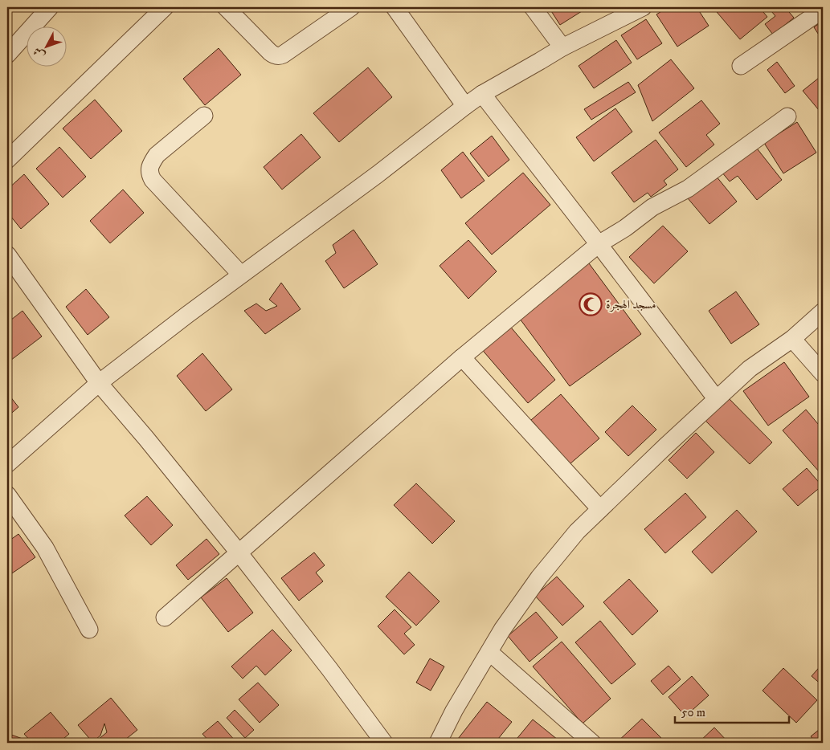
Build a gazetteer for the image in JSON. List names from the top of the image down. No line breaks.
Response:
{"places":{"mosque":["مسجد الهجرة"]},"scale_bar":"50 m","north":"bottom left"}
